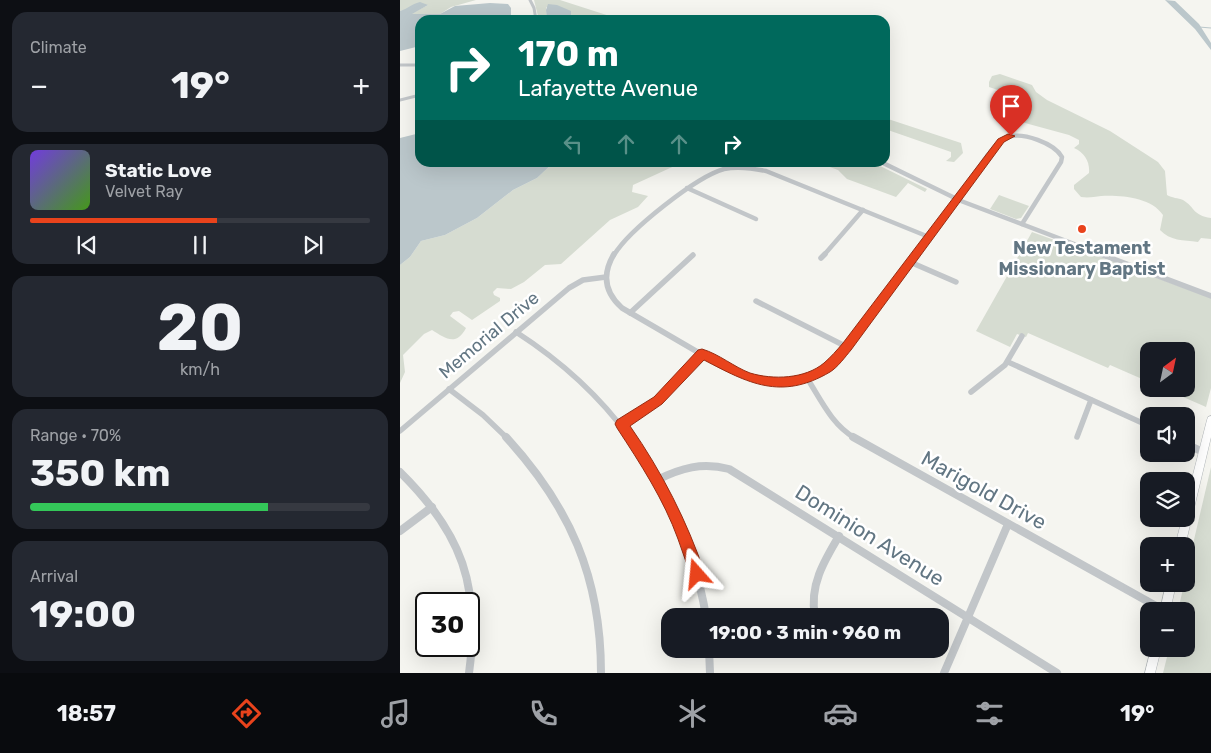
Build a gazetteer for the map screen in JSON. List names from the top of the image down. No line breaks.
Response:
{"streets":{"street":["Memorial Drive","Marigold Drive","Dominion Avenue"]},"places":["New Testament Missionary Baptist"],"north":"top right","page":{"tile":["Climate",["20","km/h"],["Range · 70%","350 km"],["Arrival","19:00"]],"turn":["170 m","Lafayette Avenue"],"heat":["−","19°","+"],"song":["Static Love","Velvet Ray"],"map_buttons":["+","−"],"limit":"30","trip":"19:00 · 3 min · 960 m","tabs":["18:57","19°"]}}
